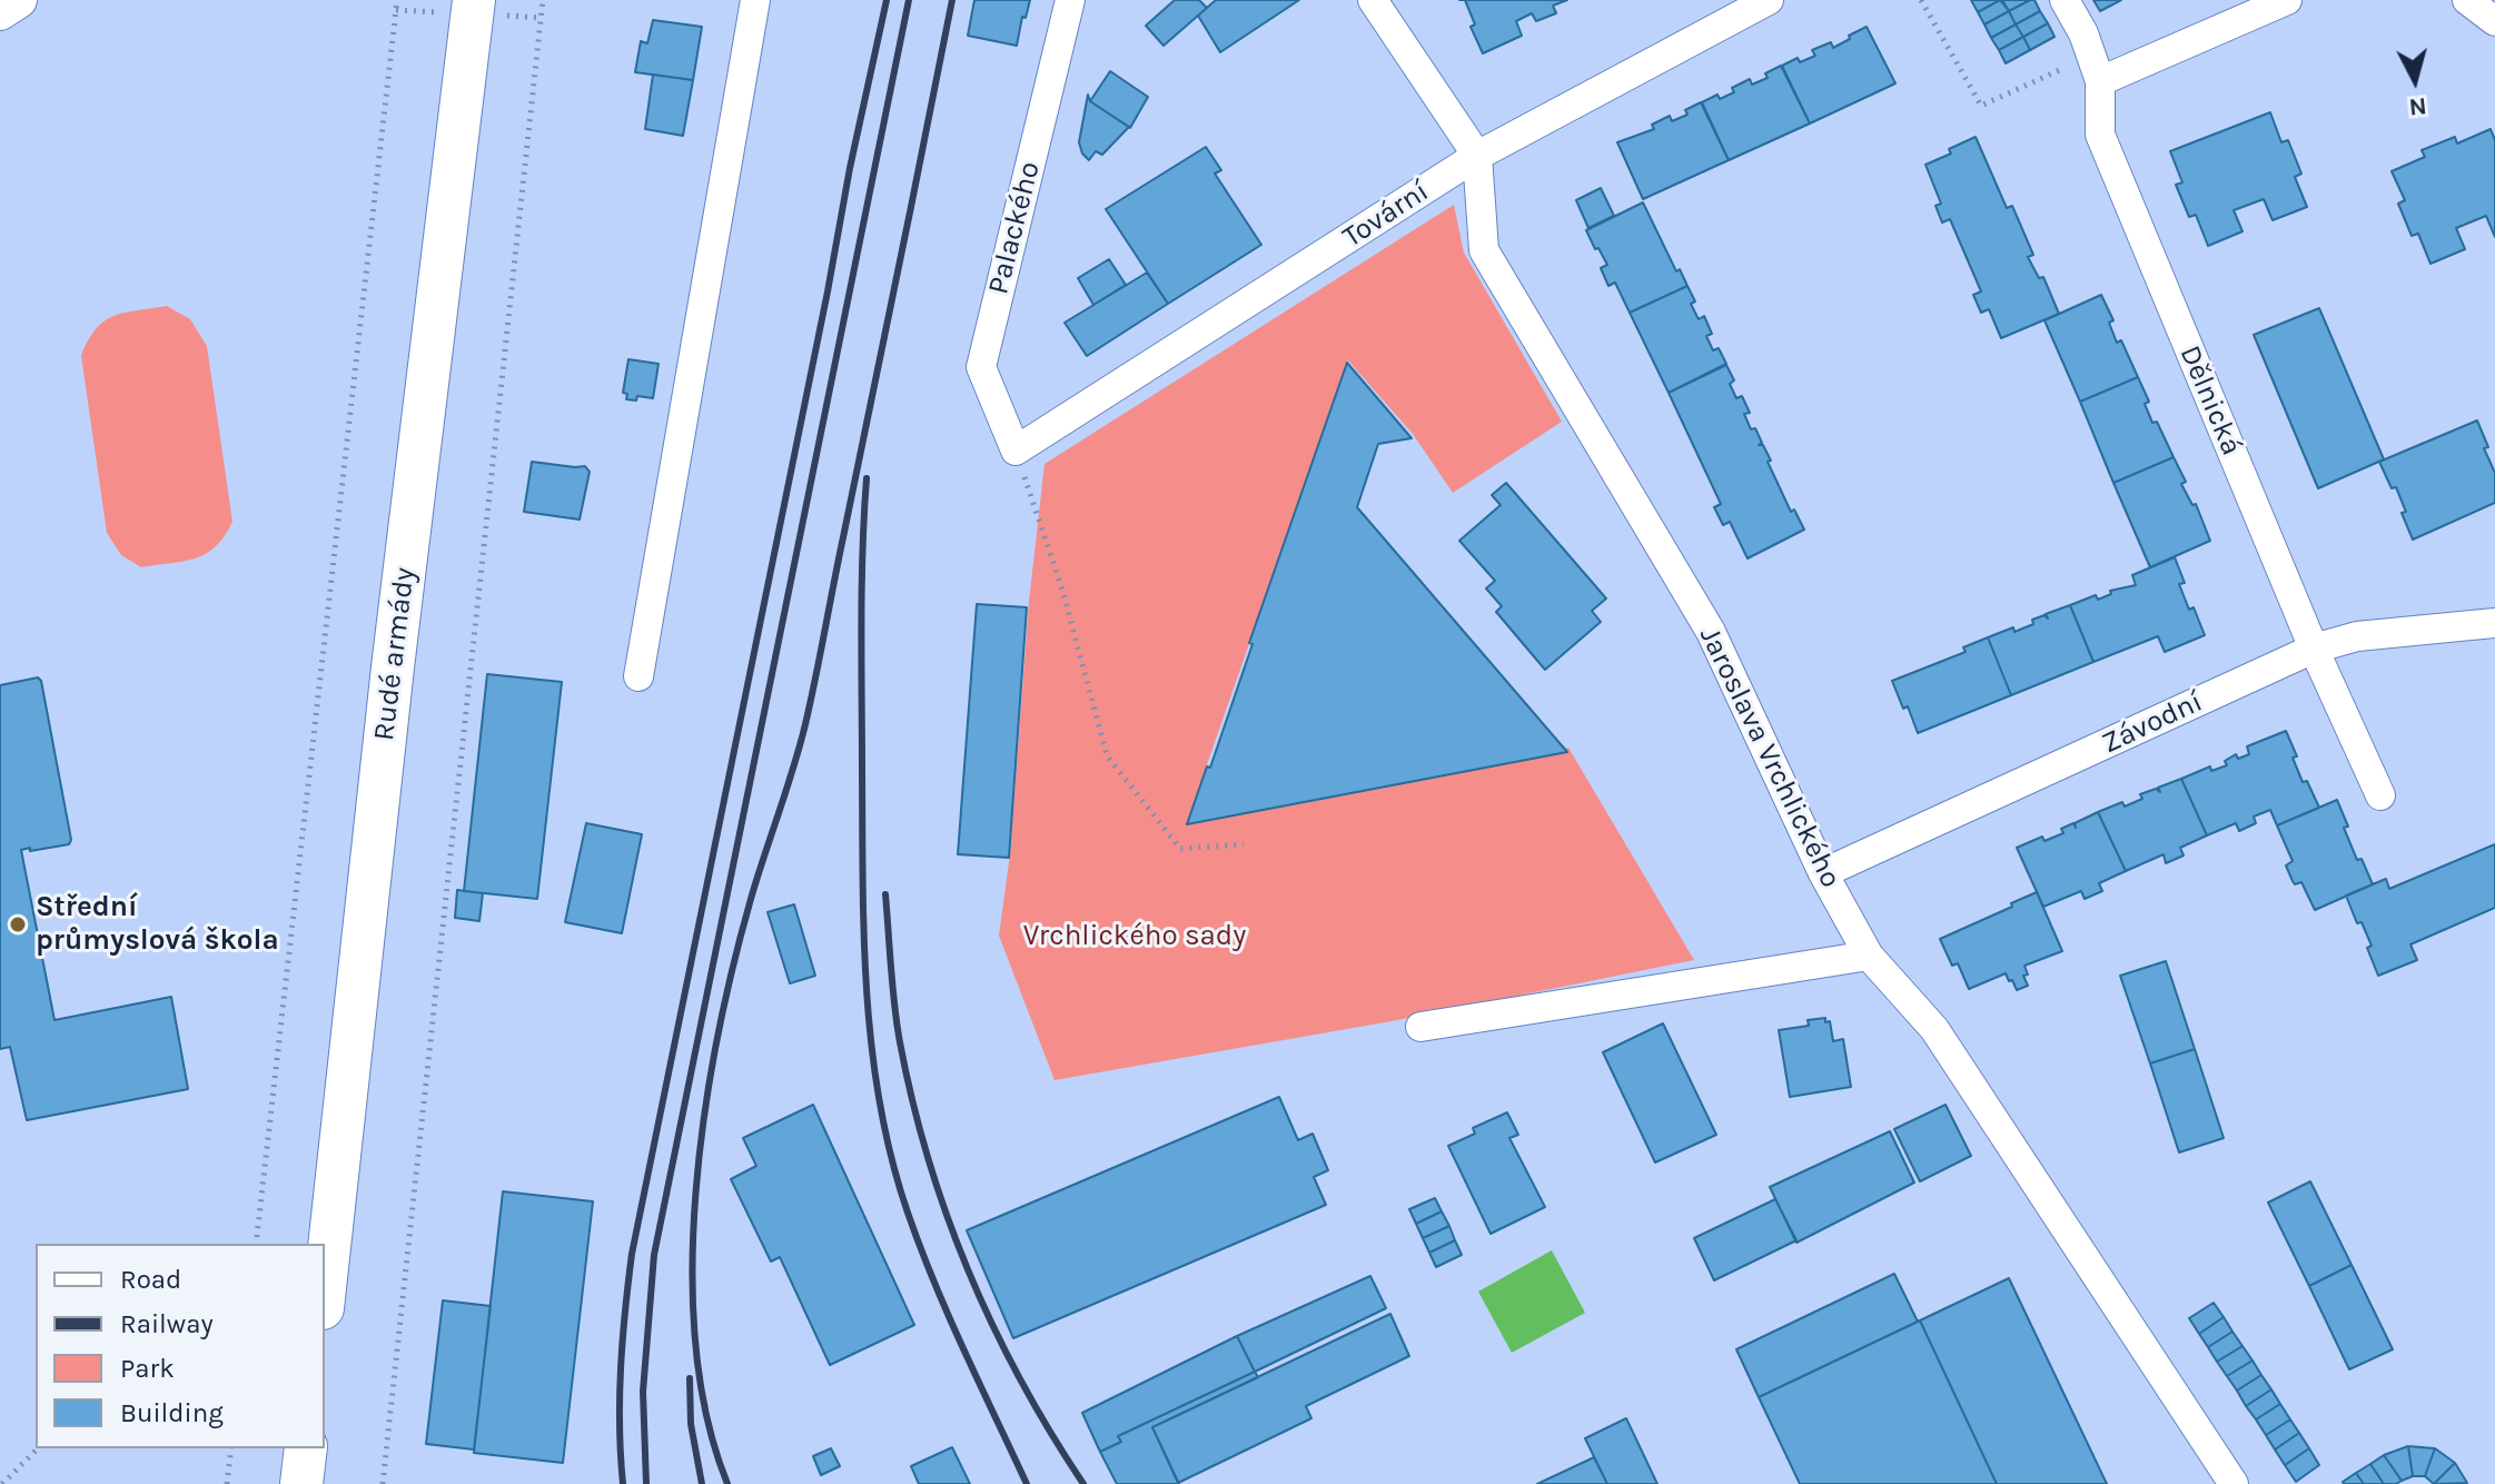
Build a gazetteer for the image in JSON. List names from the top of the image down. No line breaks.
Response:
{"streets":{"main road":["Rudé armády"],"street":["Tovární","Palackého","Dělnická","Závodní","Jaroslava Vrchlického"]},"crossings":[["Tovární","Palackého"],["Tovární","Jaroslava Vrchlického"],["Dělnická","Závodní"],["Závodní","Jaroslava Vrchlického"]],"parks":["Vrchlického sady"],"places":["Střední průmyslová škola"],"legend":["Road","Railway","Park","Building"],"north":"bottom"}
